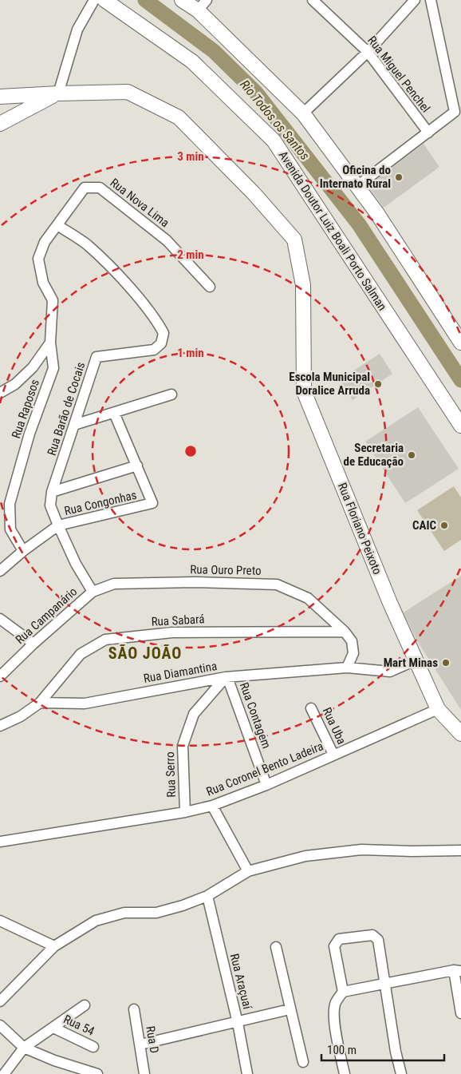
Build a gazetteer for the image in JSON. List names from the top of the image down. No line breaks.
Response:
{"streets":{"street":["Rua Miguel Penchel","Rua Nova Lima","Avenida Doutor Luiz Boali Porto Salman","Rua Raposos","Rua Barão de Cocais","Rua Congonhas","Rua Floriano Peixoto","Rua Ouro Preto","Rua Campanário","Rua Sabará","Rua Diamantina","Rua Contagem","Rua Uba","Rua Coronel Bento Ladeira","Rua Serro","Rua Araçuaí","Rua 54","Rua D"]},"crossings":[["Rua Nova Lima","Rua Raposos"],["Rua Nova Lima","Rua Barão de Cocais"],["Rua Raposos","Rua Congonhas"],["Rua Barão de Cocais","Rua Congonhas"],["Rua Barão de Cocais","Rua Ouro Preto"],["Rua Barão de Cocais","Rua Campanário"],["Rua Floriano Peixoto","Rua Diamantina"],["Rua Floriano Peixoto","Rua Coronel Bento Ladeira"],["Rua Ouro Preto","Rua Campanário"],["Rua Ouro Preto","Rua Sabará"],["Rua Sabará","Rua Diamantina"],["Rua Diamantina","Rua Contagem"],["Rua Diamantina","Rua Serro"],["Rua Contagem","Rua Coronel Bento Ladeira"],["Rua Contagem","Rua Serro"],["Rua Uba","Rua Coronel Bento Ladeira"],["Rua Coronel Bento Ladeira","Rua Serro"]],"districts":["SÃO JOÃO"],"water":["Rio Todos os Santos"],"places":["Oficina do Internato Rural","Escola Municipal Doralice Arruda","Secretaria de Educação","CAIC","Mart Minas"],"scale_bar":"100 m","rings":["3 min","2 min","1 min"]}
